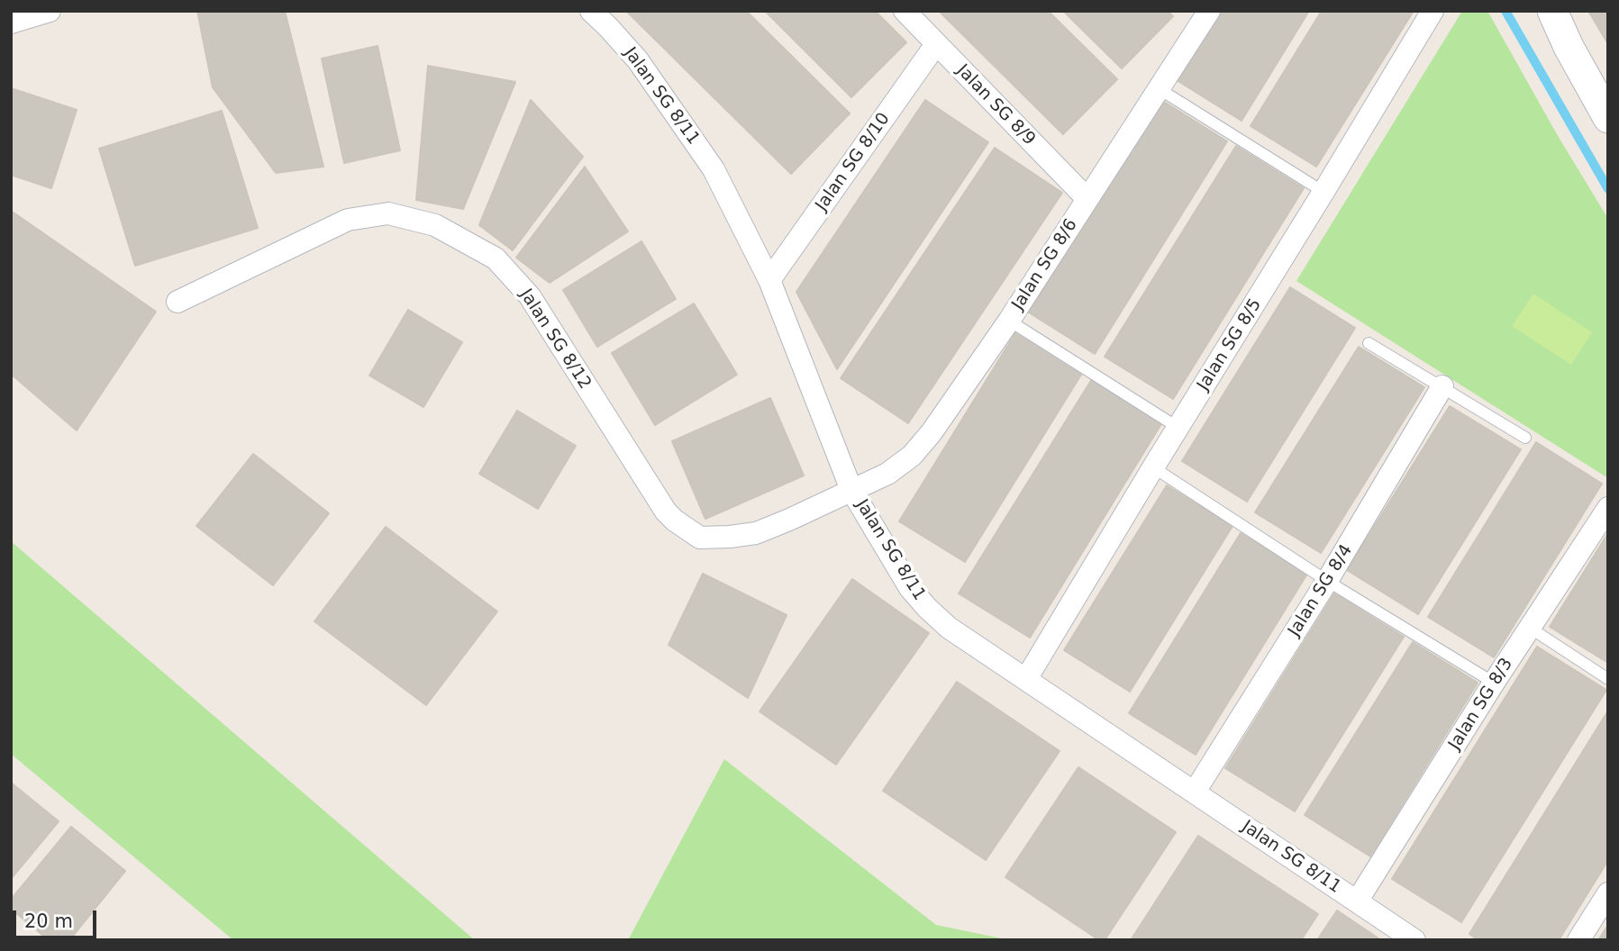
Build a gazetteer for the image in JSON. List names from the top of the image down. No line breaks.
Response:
{"streets":{"street":["Jalan SG 8/11","Jalan SG 8/9","Jalan SG 8/10","Jalan SG 8/6","Jalan SG 8/12","Jalan SG 8/5","Jalan SG 8/4","Jalan SG 8/3"]},"crossings":[["Jalan SG 8/11","Jalan SG 8/10"],["Jalan SG 8/11","Jalan SG 8/6"],["Jalan SG 8/11","Jalan SG 8/12"],["Jalan SG 8/11","Jalan SG 8/5"],["Jalan SG 8/11","Jalan SG 8/4"],["Jalan SG 8/11","Jalan SG 8/3"],["Jalan SG 8/9","Jalan SG 8/10"],["Jalan SG 8/9","Jalan SG 8/6"],["Jalan SG 8/6","Jalan SG 8/12"]],"scale_bar":"20 m"}
